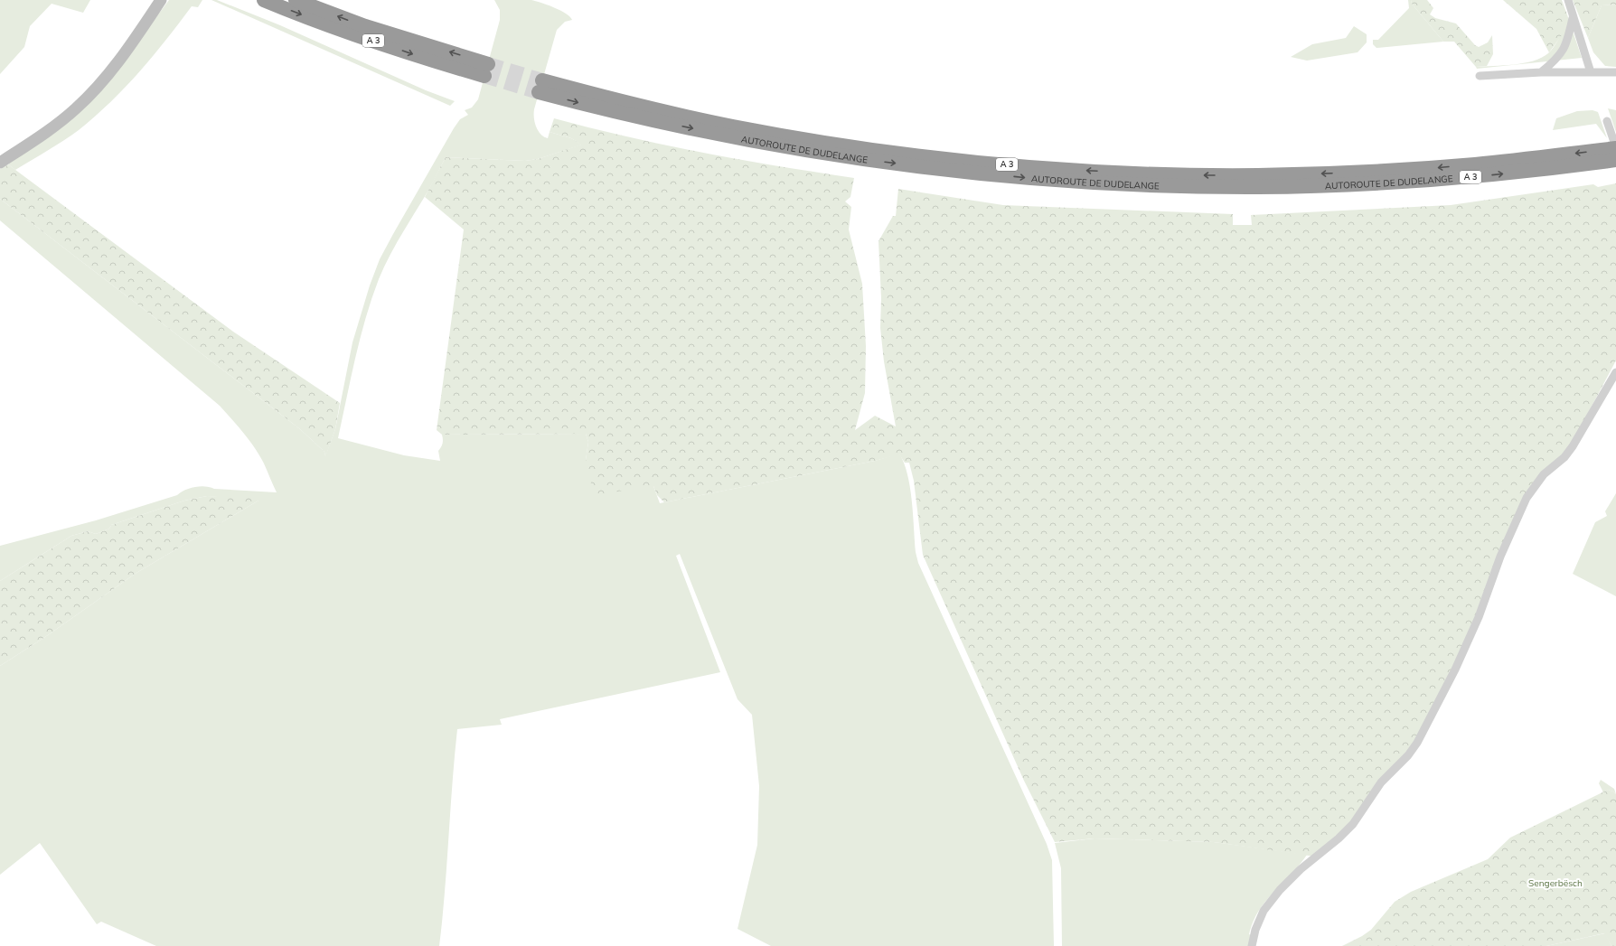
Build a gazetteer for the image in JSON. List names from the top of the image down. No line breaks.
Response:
{"streets":{"highway":["A 3","AUTOROUTE DE DUDELANGE"]},"parks":["Sengerbësch"]}
